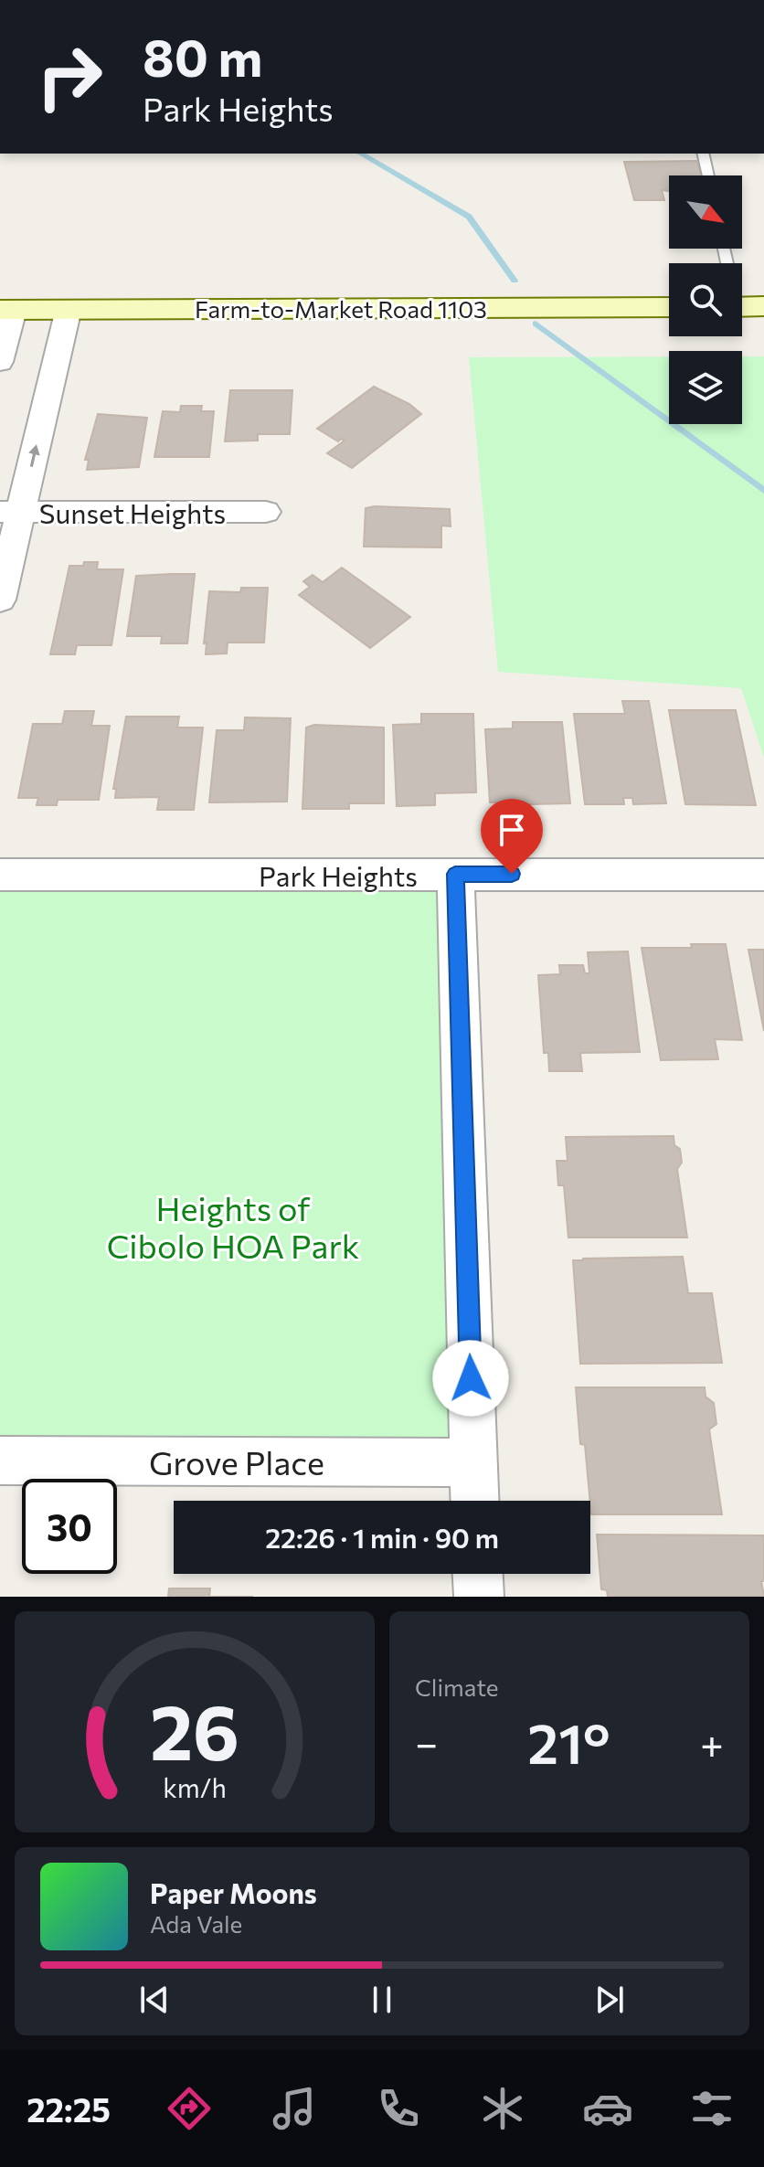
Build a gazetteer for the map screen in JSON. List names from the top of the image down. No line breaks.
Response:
{"streets":{"main road":["Farm-to-Market Road 1103"],"street":["Sunset Heights","Park Heights","Grove Place"]},"parks":["Heights of Cibolo HOA Park"],"north":"bottom right","page":{"turn":["80 m","Park Heights"],"limit":"30","trip":"22:26 · 1 min · 90 m","tile":"Climate","heat":["−","21°","+"],"song":["Paper Moons","Ada Vale"],"tabs":"22:25","gauge":["26","km/h"]}}
